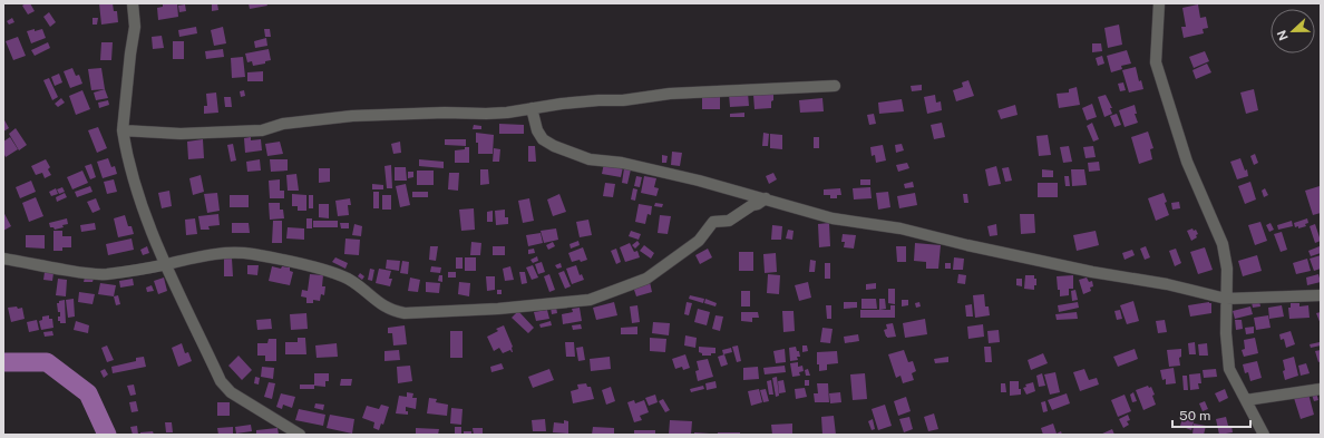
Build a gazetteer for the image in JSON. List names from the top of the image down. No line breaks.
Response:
{"scale_bar":"50 m","north":"left"}
